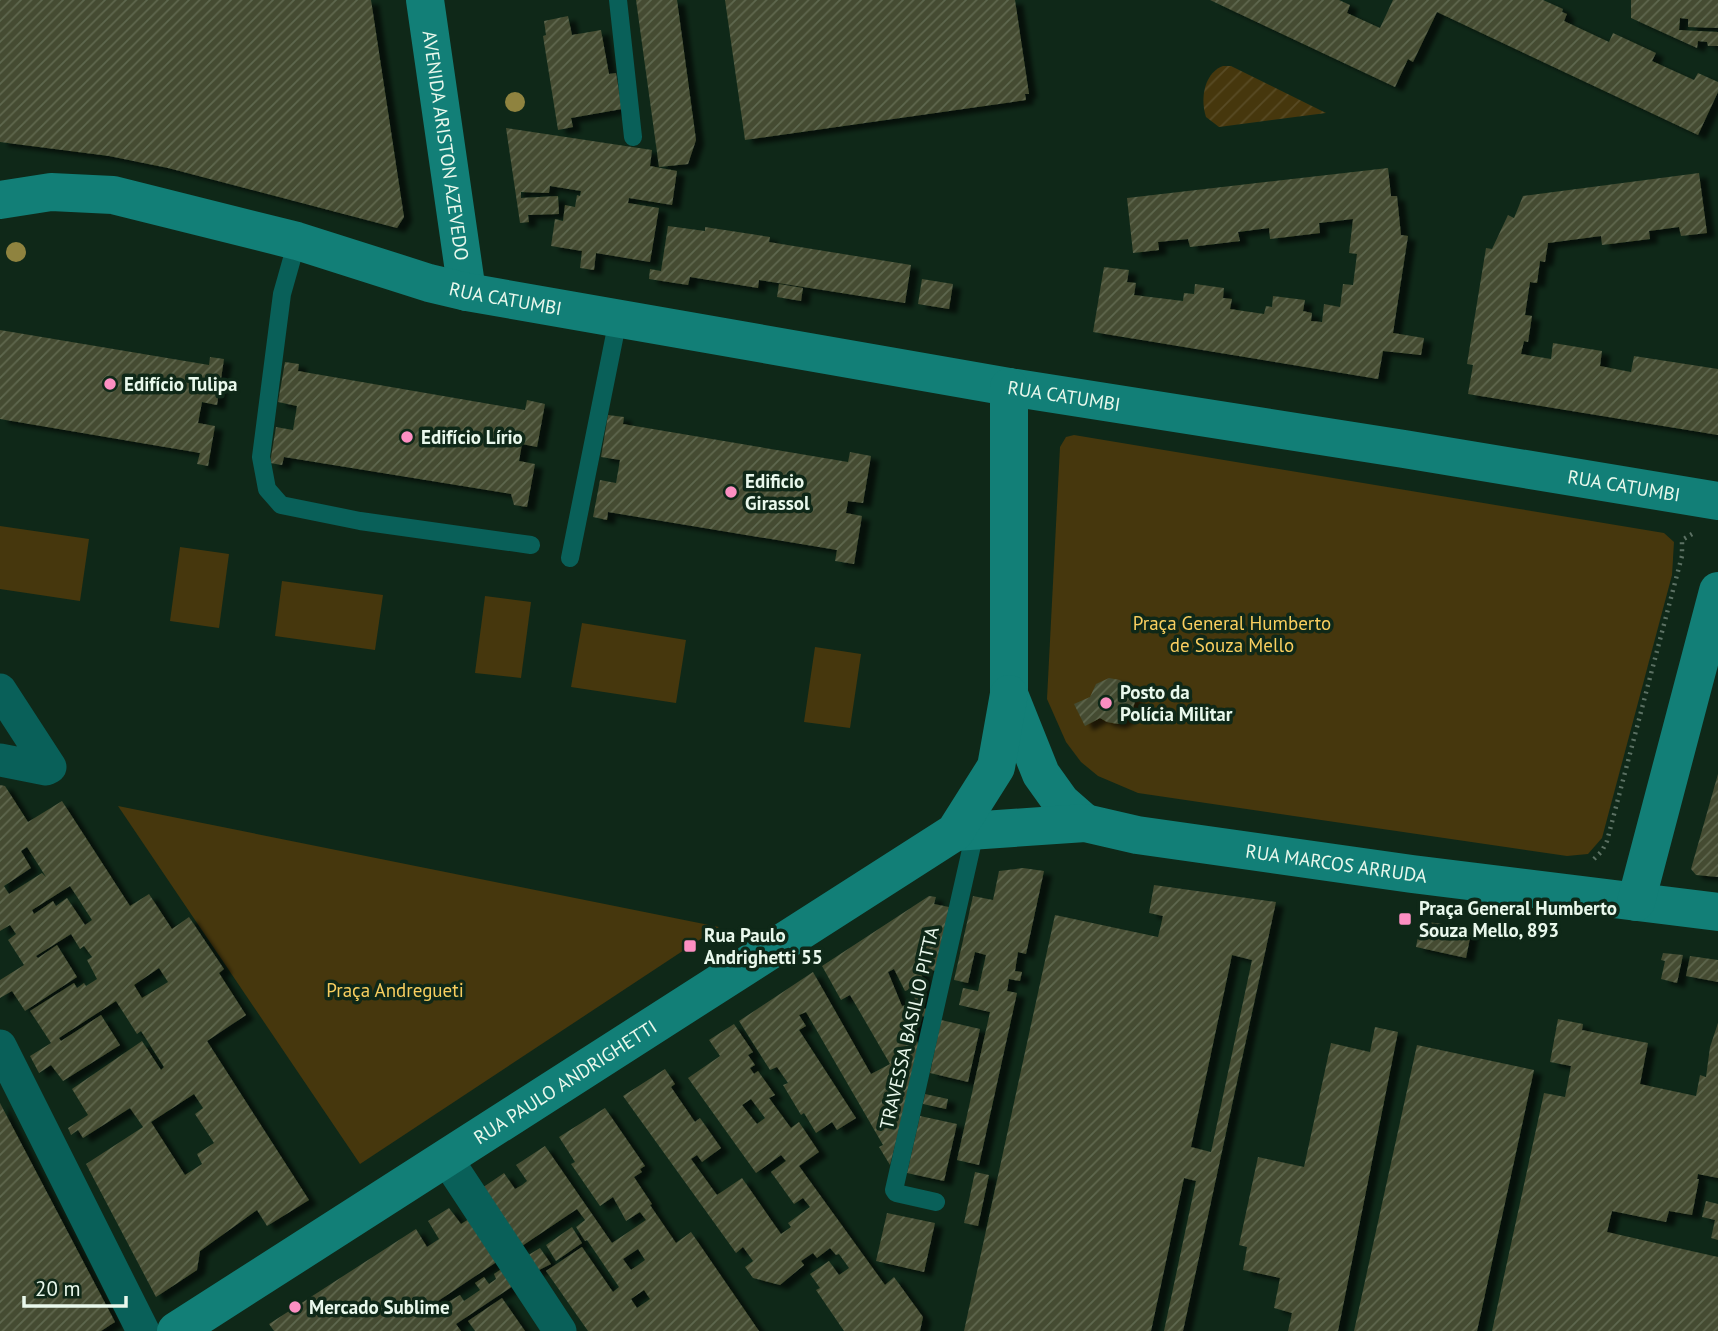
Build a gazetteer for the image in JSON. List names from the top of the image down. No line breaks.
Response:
{"streets":{"main road":["AVENIDA ARISTON AZEVEDO","RUA CATUMBI","RUA MARCOS ARRUDA","RUA PAULO ANDRIGHETTI"],"lane":["TRAVESSA BASILIO PITTA"]},"crossings":[["AVENIDA ARISTON AZEVEDO","RUA CATUMBI"],["RUA MARCOS ARRUDA","TRAVESSA BASILIO PITTA"],["RUA MARCOS ARRUDA","RUA PAULO ANDRIGHETTI"],["TRAVESSA BASILIO PITTA","RUA PAULO ANDRIGHETTI"]],"parks":["Praça General Humberto de Souza Mello","Praça Andregueti"],"places":{"other":["Edifício Tulipa","Edifício Lírio","Edificio Girassol","Posto da Polícia Militar","Mercado Sublime"],"transit":["Praça General Humberto Souza Mello, 893","Rua Paulo Andrighetti 55"]},"scale_bar":"20 m"}
